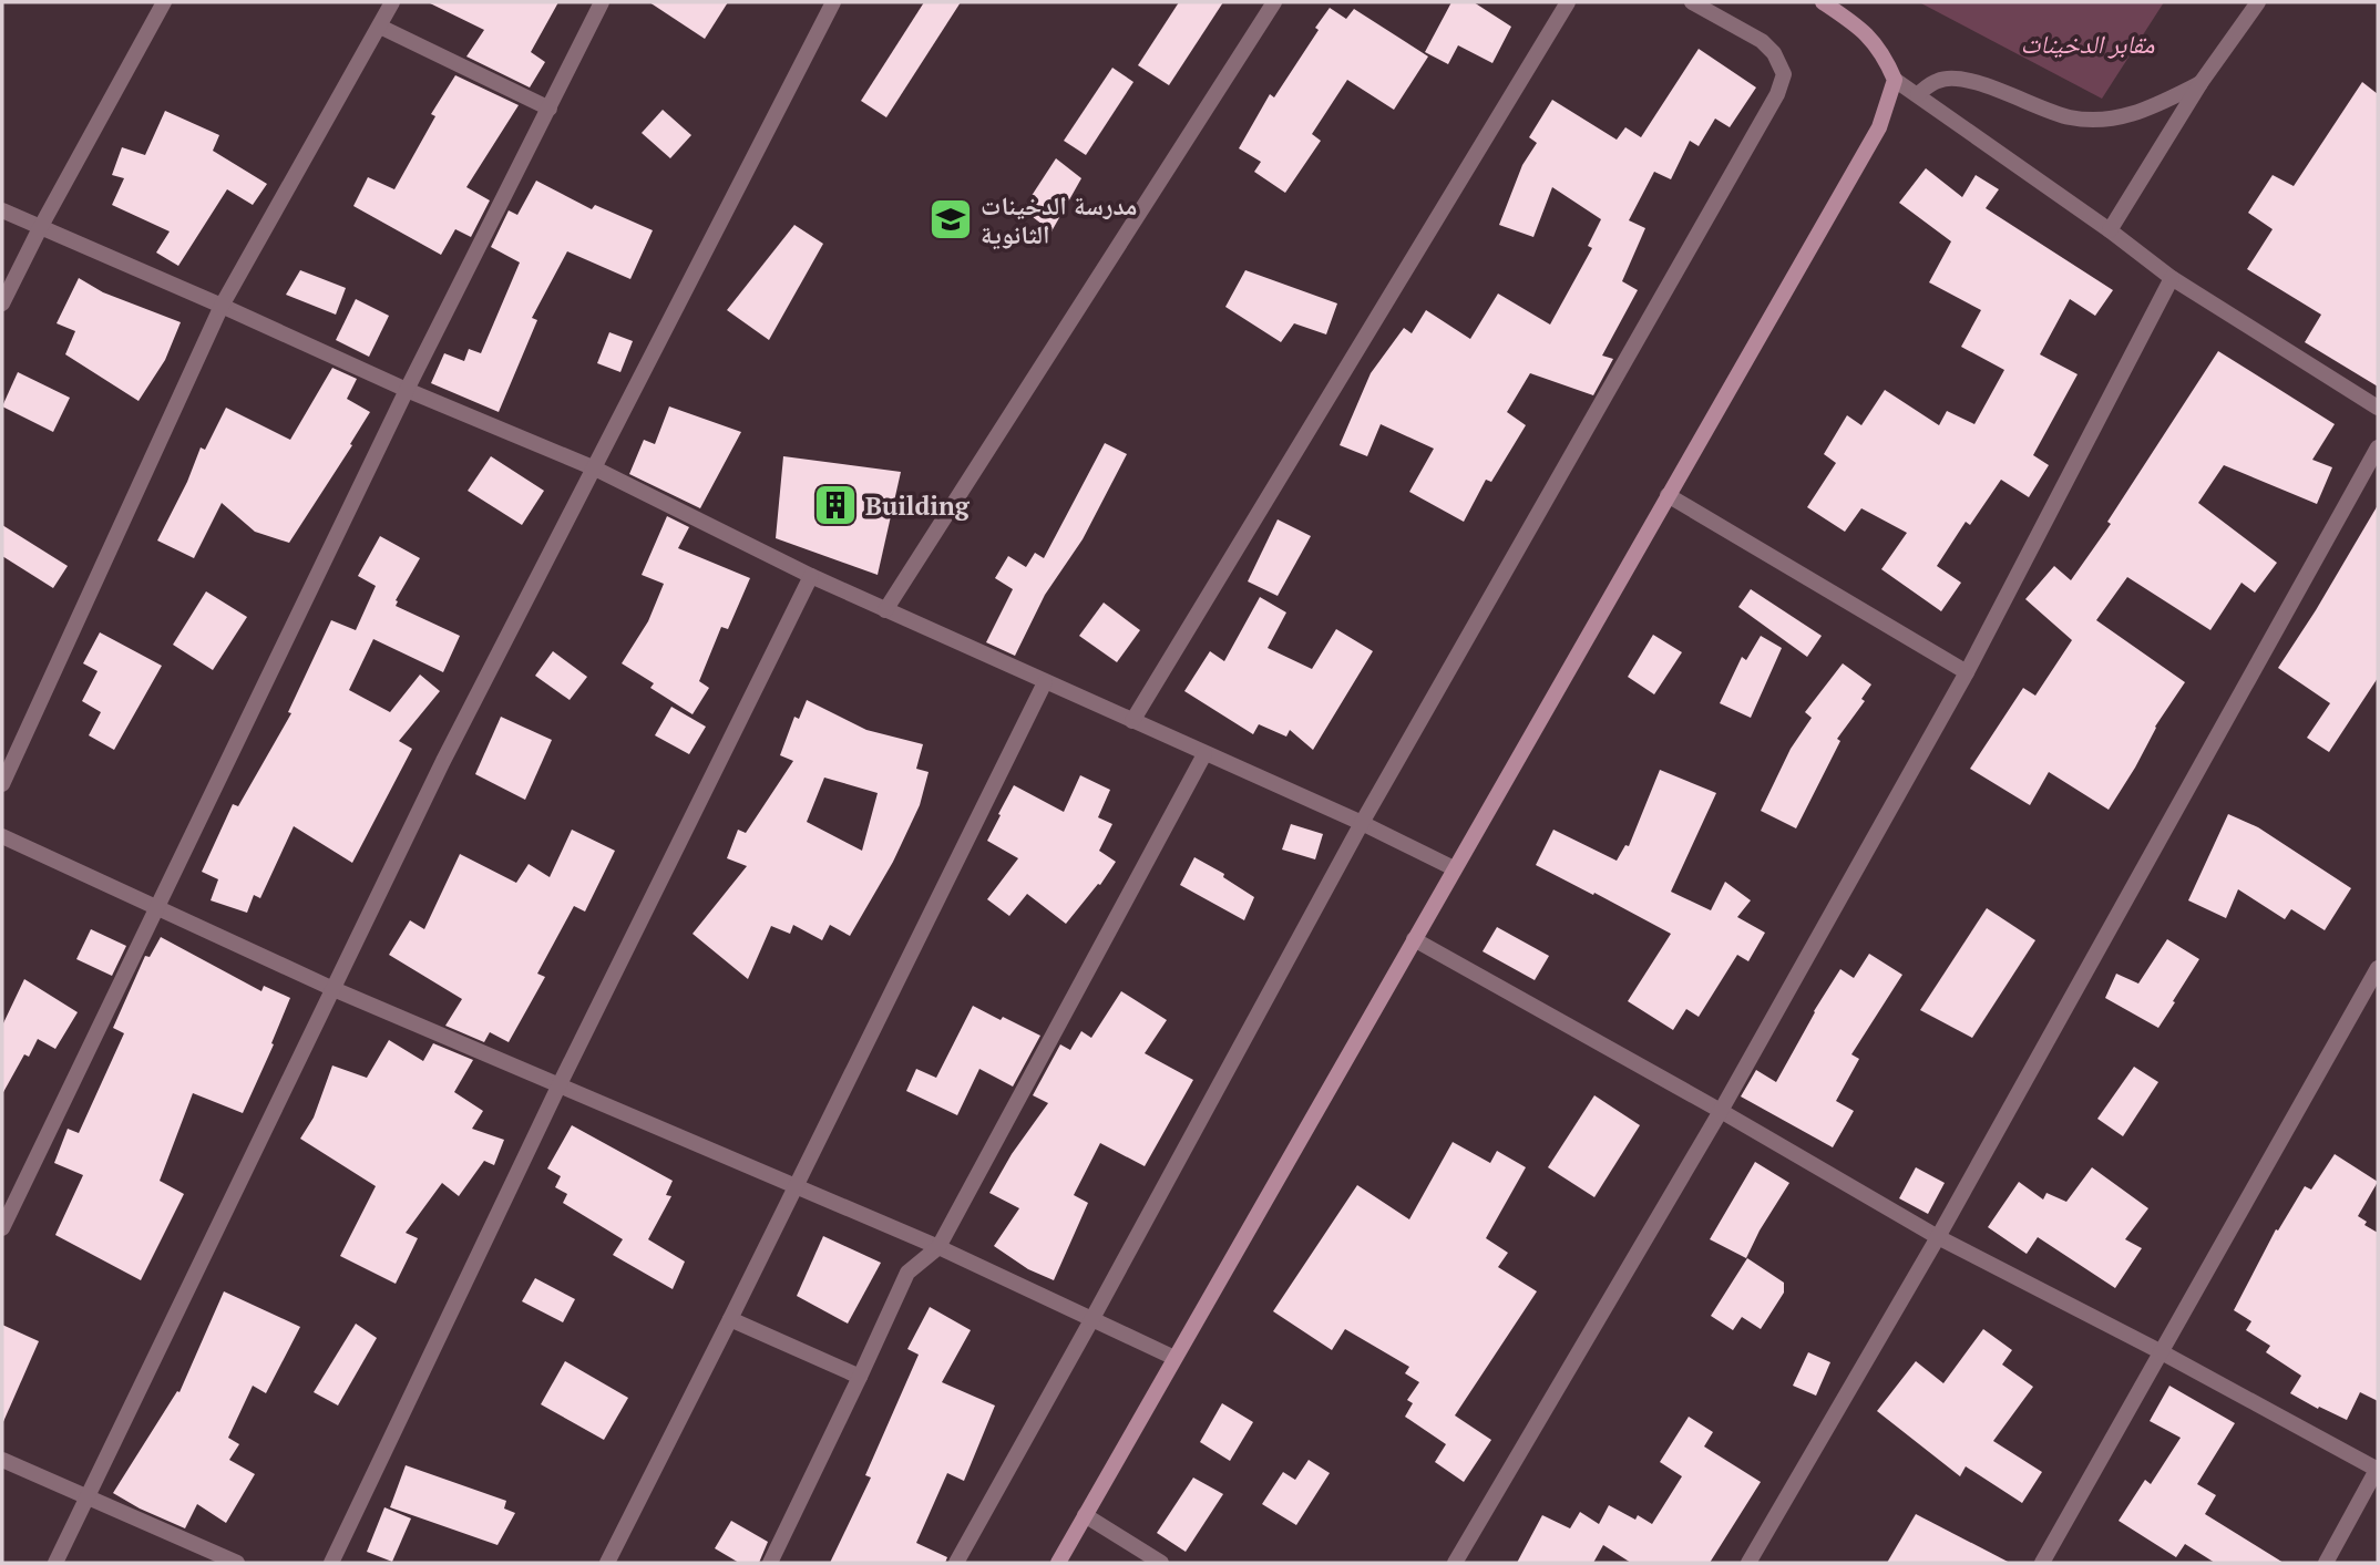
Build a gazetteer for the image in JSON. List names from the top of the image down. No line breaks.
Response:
{"parks":["مقابر الدخينات"],"places":{"school or university":["مدرسة الدخينات الثانوية"],"building":["Building"]}}
